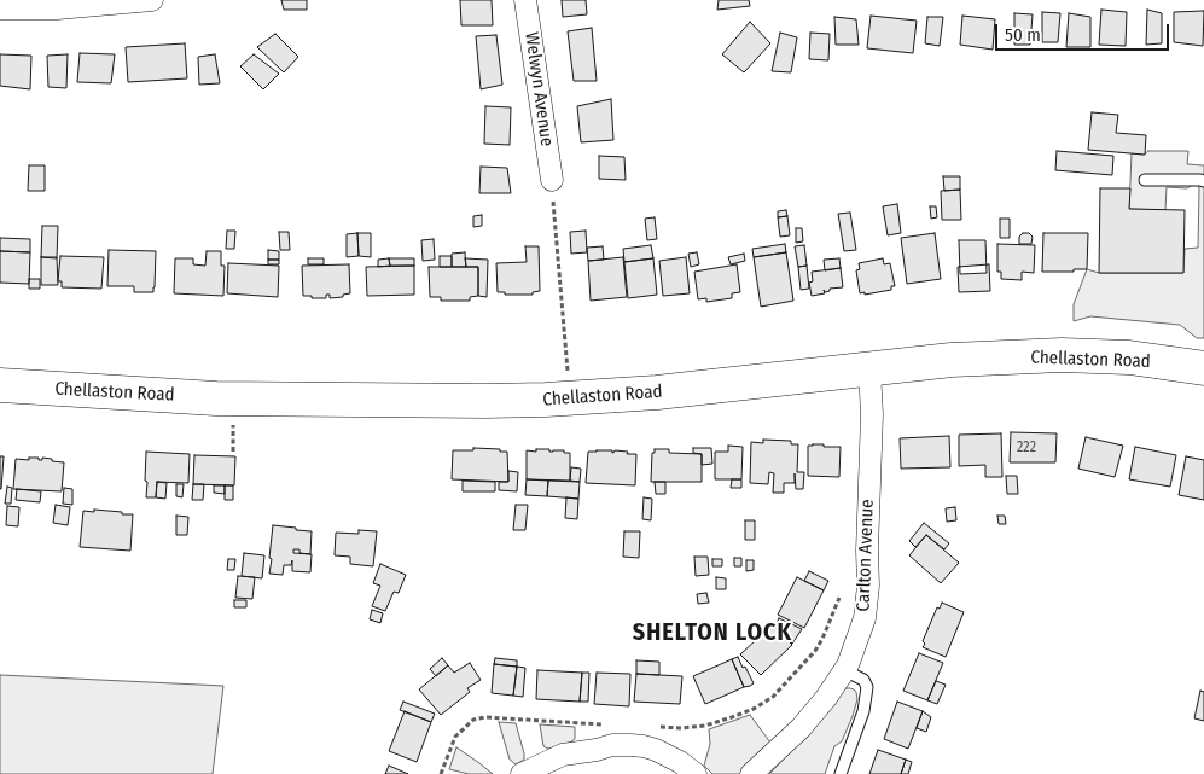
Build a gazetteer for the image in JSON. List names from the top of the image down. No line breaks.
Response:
{"streets":{"main road":["Chellaston Road"],"street":["Welwyn Avenue","Carlton Avenue"]},"crossings":[["Chellaston Road","Carlton Avenue"]],"districts":["SHELTON LOCK"],"house_numbers":["222"],"scale_bar":"50 m"}
